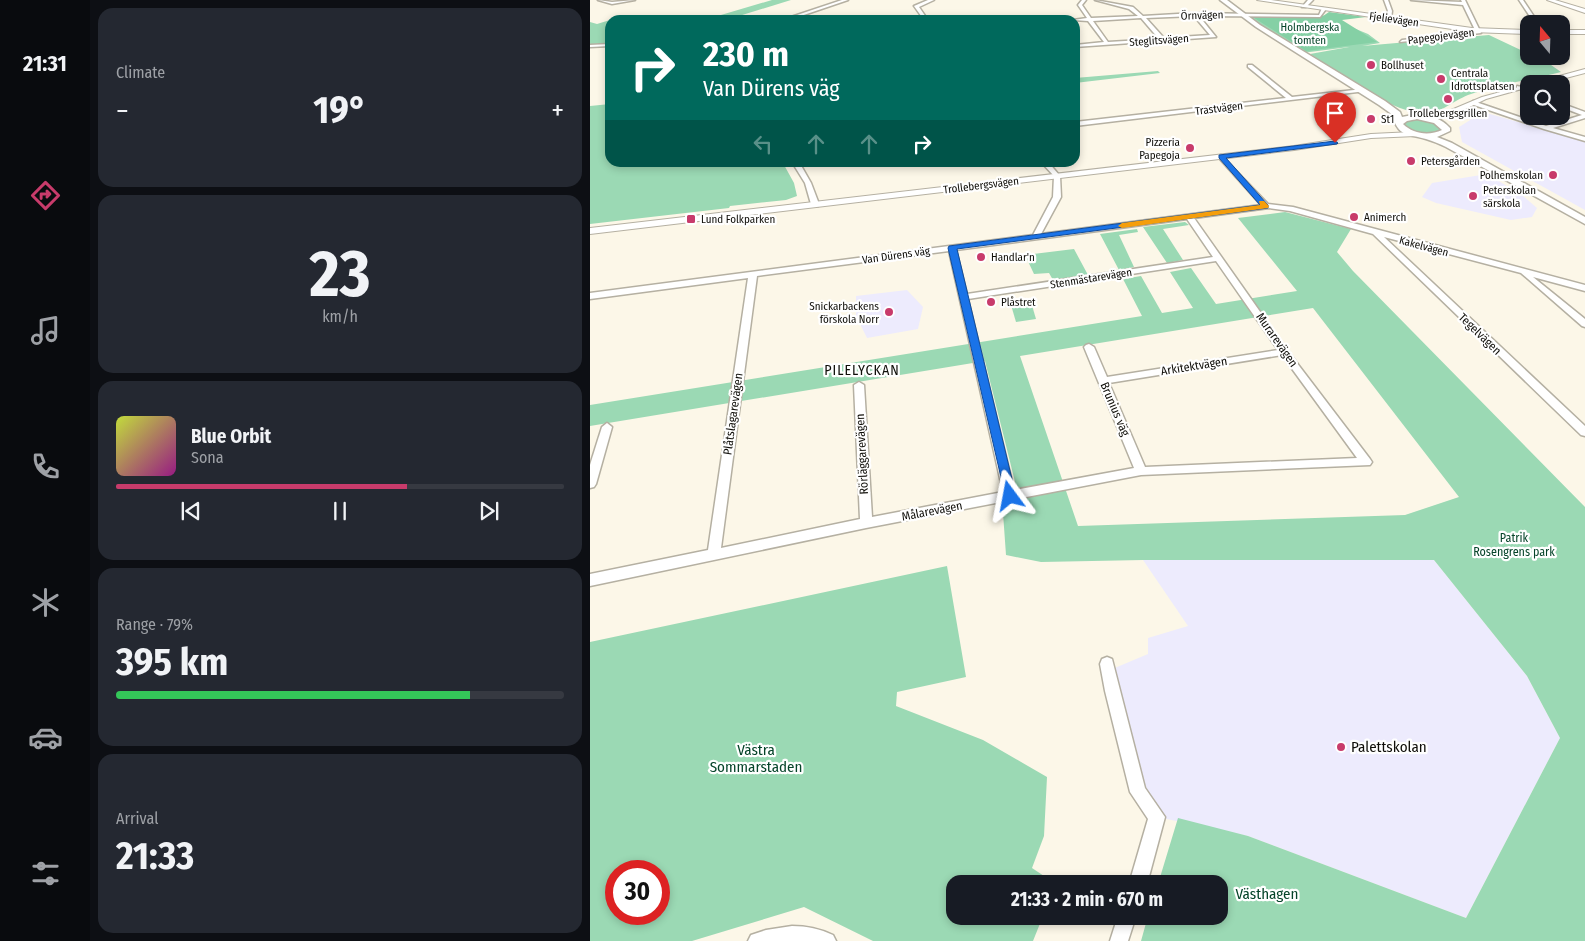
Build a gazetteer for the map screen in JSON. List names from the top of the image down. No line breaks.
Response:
{"streets":{"street":["Örnvägen","Fjelievägen","Papegojevägen","Steglitsvägen","Trastvägen","Trollebergsvägen","Kakelvägen","Van Dürens väg","Stenmästarevägen","Tegelvägen","Murarevägen","Arkitektvägen","Brunius väg","Plåtslagarevägen","Rörläggarevägen","Målarevägen"]},"crossings":[["Örnvägen","Fjelievägen"],["Örnvägen","Steglitsvägen"],["Fjelievägen","Papegojevägen"],["Kakelvägen","Van Dürens väg"],["Kakelvägen","Tegelvägen"],["Van Dürens väg","Murarevägen"],["Van Dürens väg","Plåtslagarevägen"],["Stenmästarevägen","Murarevägen"],["Murarevägen","Arkitektvägen"],["Murarevägen","Målarevägen"],["Arkitektvägen","Brunius väg"],["Brunius väg","Målarevägen"],["Plåtslagarevägen","Målarevägen"],["Rörläggarevägen","Målarevägen"]],"districts":["PILELYCKAN"],"parks":["Holmbergska tomten","Patrik Rosengrens park","Västra Sommarstaden","Västhagen"],"places":{"other":["Bollhuset","Centrala Idrottsplatsen","Trollebergsgrillen","St1","Pizzeria Papegoja","Petersgården","Polhemskolan","Peterskolan särskola","Animerch","Handlar'n","Plåstret","Snickarbackens förskola Norr","Palettskolan"],"transit":["Lund Folkparken"]},"north":"top","page":{"tabs":"21:31","tile":["Climate",["23","km/h"],["Range · 79%","395 km"],["Arrival","21:33"]],"turn":["230 m","Van Dürens väg"],"heat":["−","19°","+"],"song":["Blue Orbit","Sona"],"limit":"30","trip":"21:33 · 2 min · 670 m"}}
